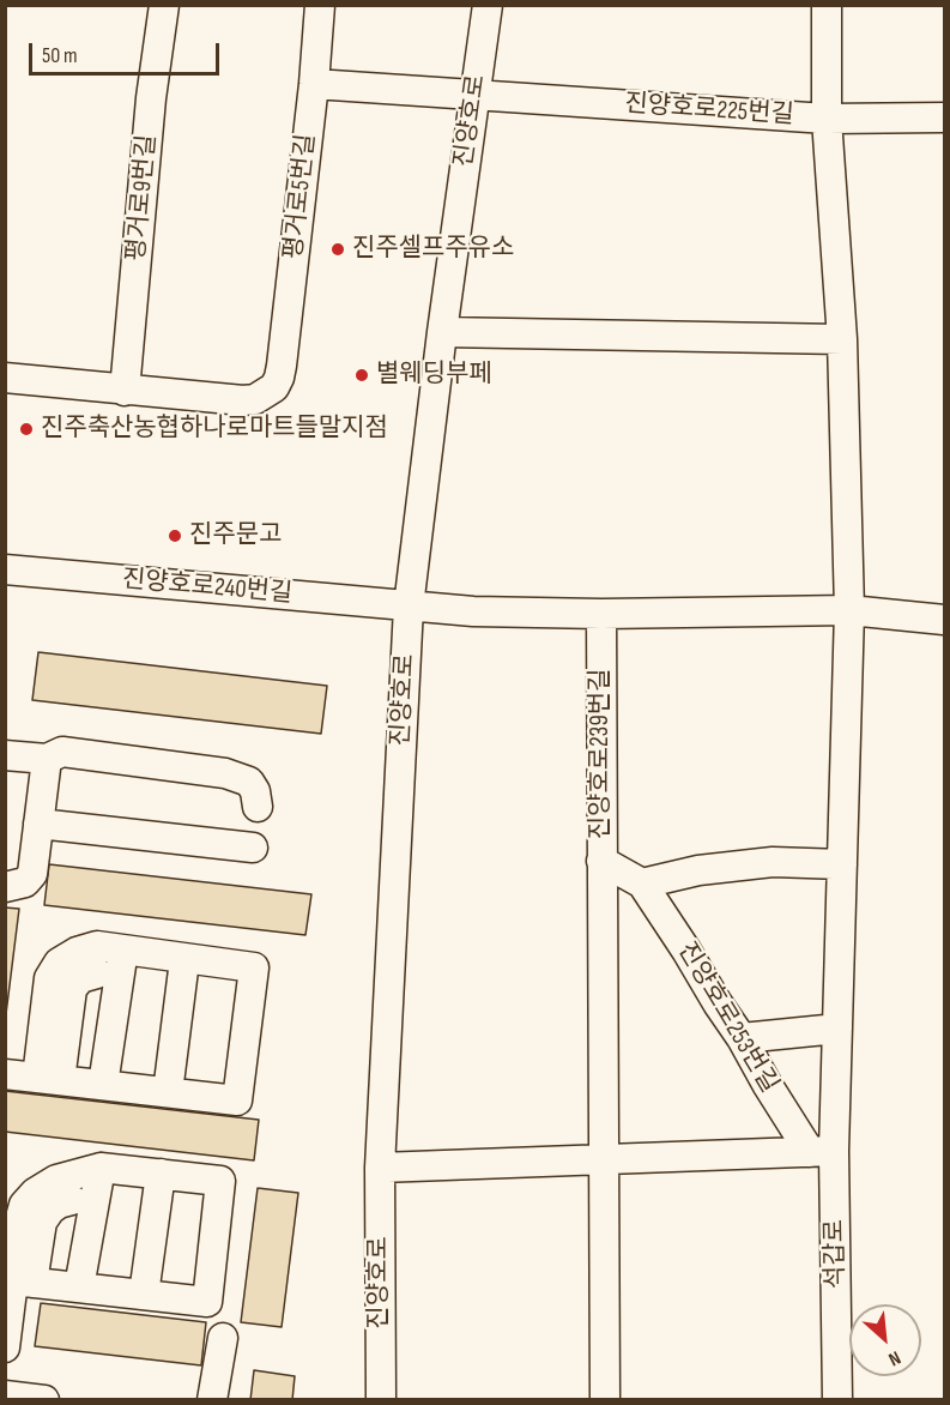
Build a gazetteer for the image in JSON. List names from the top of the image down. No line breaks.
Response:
{"streets":{"street":["진양호로225번길","진양호로","평거로5번길","평거로9번길","진양호로240번길","진양호로239번길","진양호로253번길","석갑로"]},"crossings":[["진양호로225번길","진양호로"],["진양호로225번길","평거로5번길"],["진양호로","진양호로240번길"],["평거로5번길","평거로9번길"],["진양호로239번길","진양호로253번길"],["진양호로253번길","석갑로"]],"places":["진주셀프주유소","별웨딩부페","진주축산농협하나로마트들말지점","진주문고"],"scale_bar":"50 m","north":"bottom right"}
